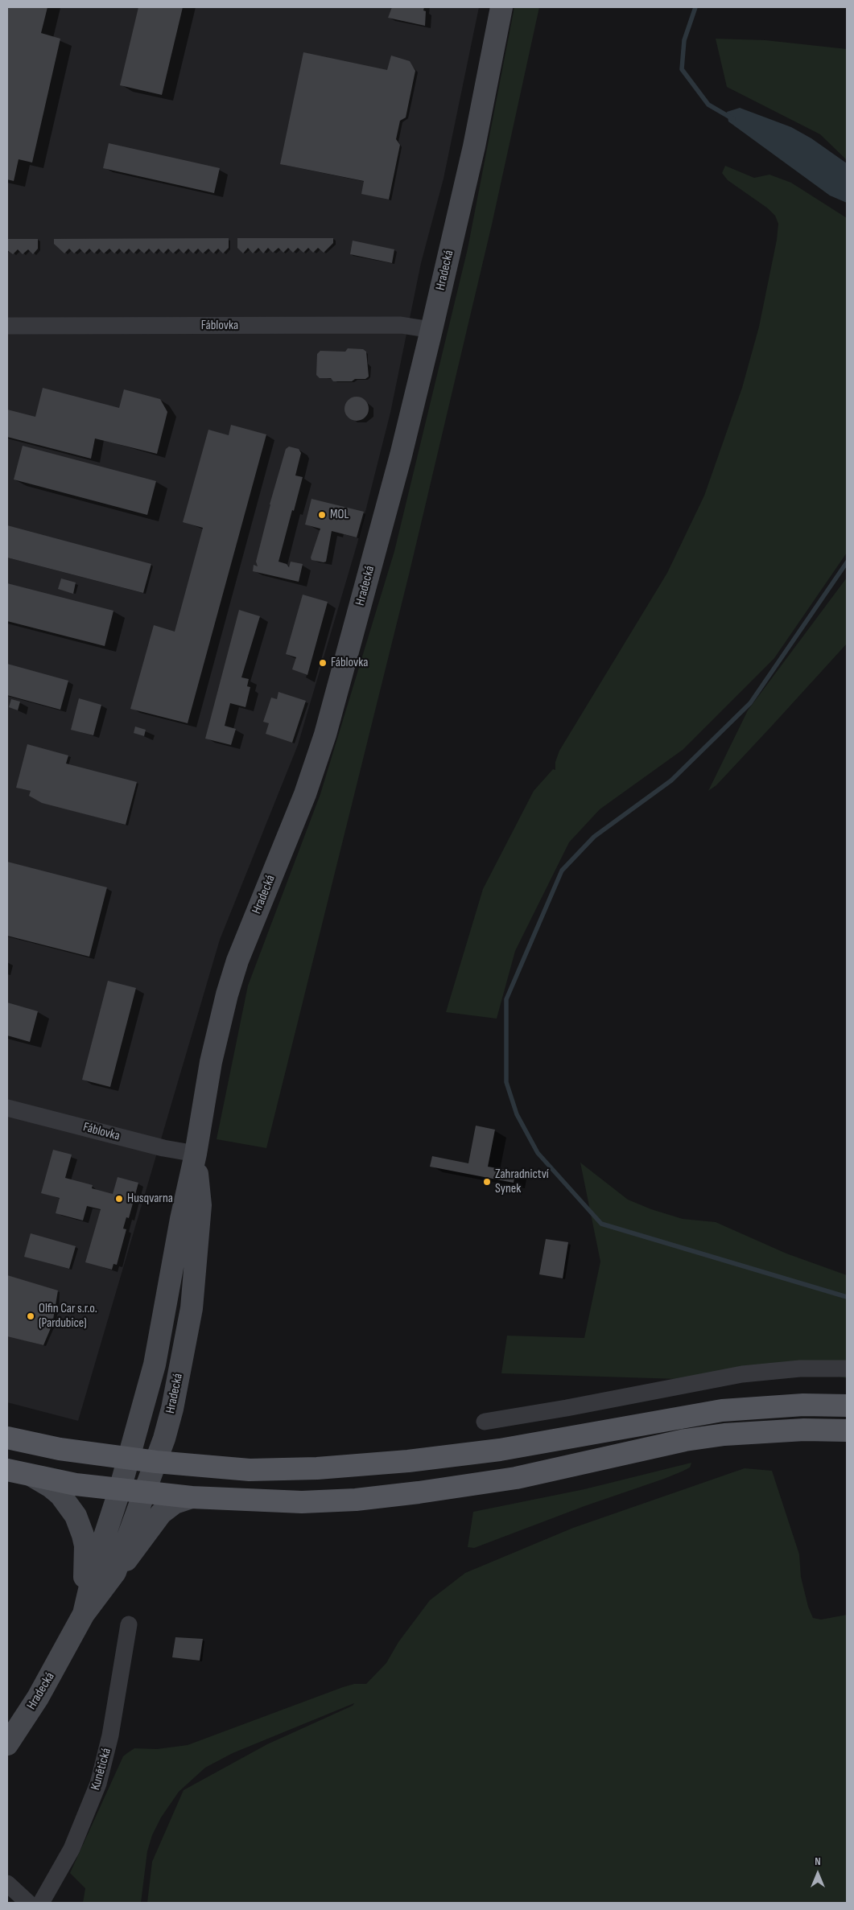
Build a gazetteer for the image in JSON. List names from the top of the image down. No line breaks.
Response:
{"streets":{"main road":["Hradecká"],"street":["Fáblovka","Kunětická"]},"crossings":[["Hradecká","Fáblovka"]],"places":["MOL","Fáblovka","Zahradnictví Synek","Husqvarna","Olfin Car s.r.o. (Pardubice)"],"north":"top"}
